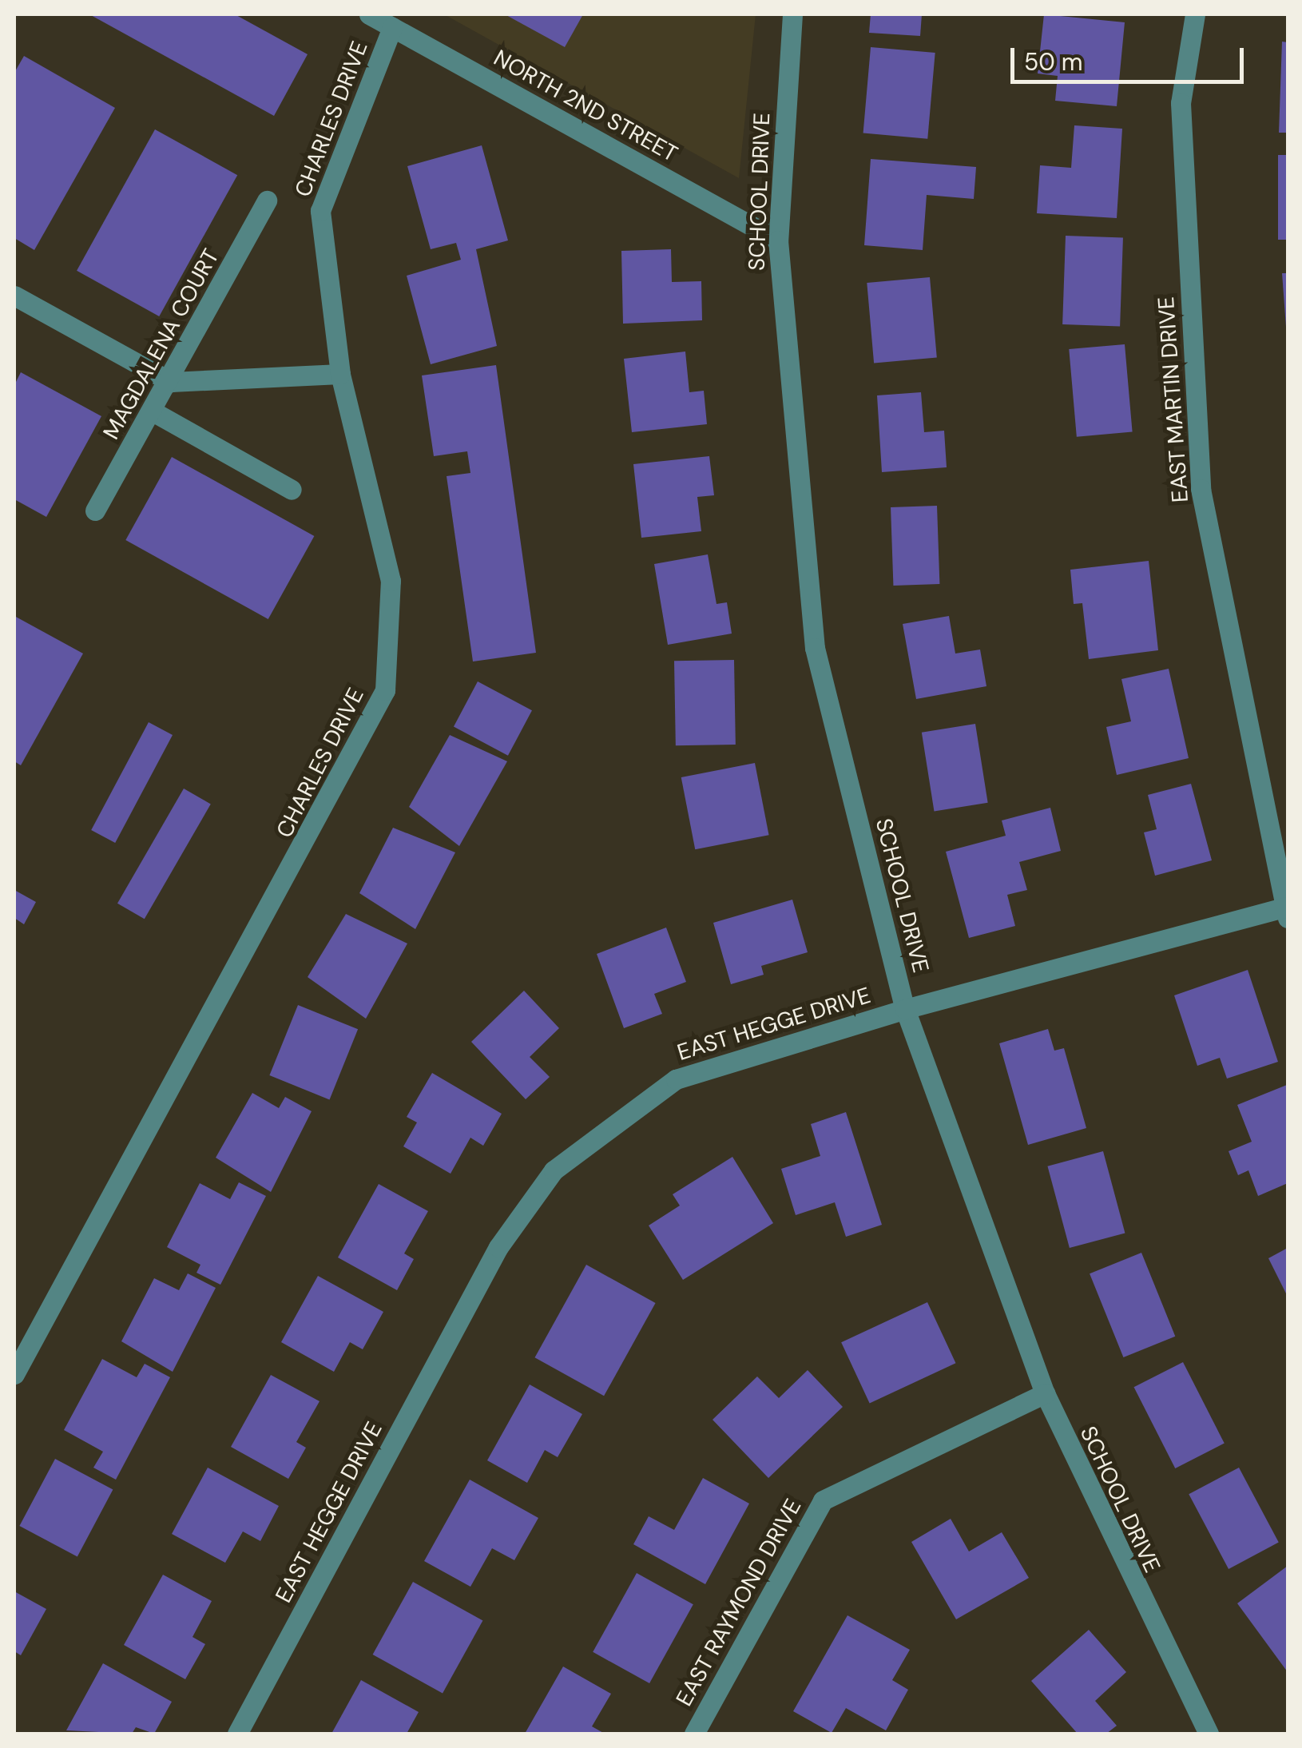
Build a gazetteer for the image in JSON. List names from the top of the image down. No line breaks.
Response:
{"streets":{"street":["NORTH 2ND STREET","CHARLES DRIVE","SCHOOL DRIVE","MAGDALENA COURT","EAST MARTIN DRIVE","EAST HEGGE DRIVE","EAST RAYMOND DRIVE"]},"crossings":[["NORTH 2ND STREET","CHARLES DRIVE"],["NORTH 2ND STREET","SCHOOL DRIVE"],["SCHOOL DRIVE","EAST HEGGE DRIVE"],["SCHOOL DRIVE","EAST RAYMOND DRIVE"],["EAST MARTIN DRIVE","EAST HEGGE DRIVE"]],"scale_bar":"50 m"}
